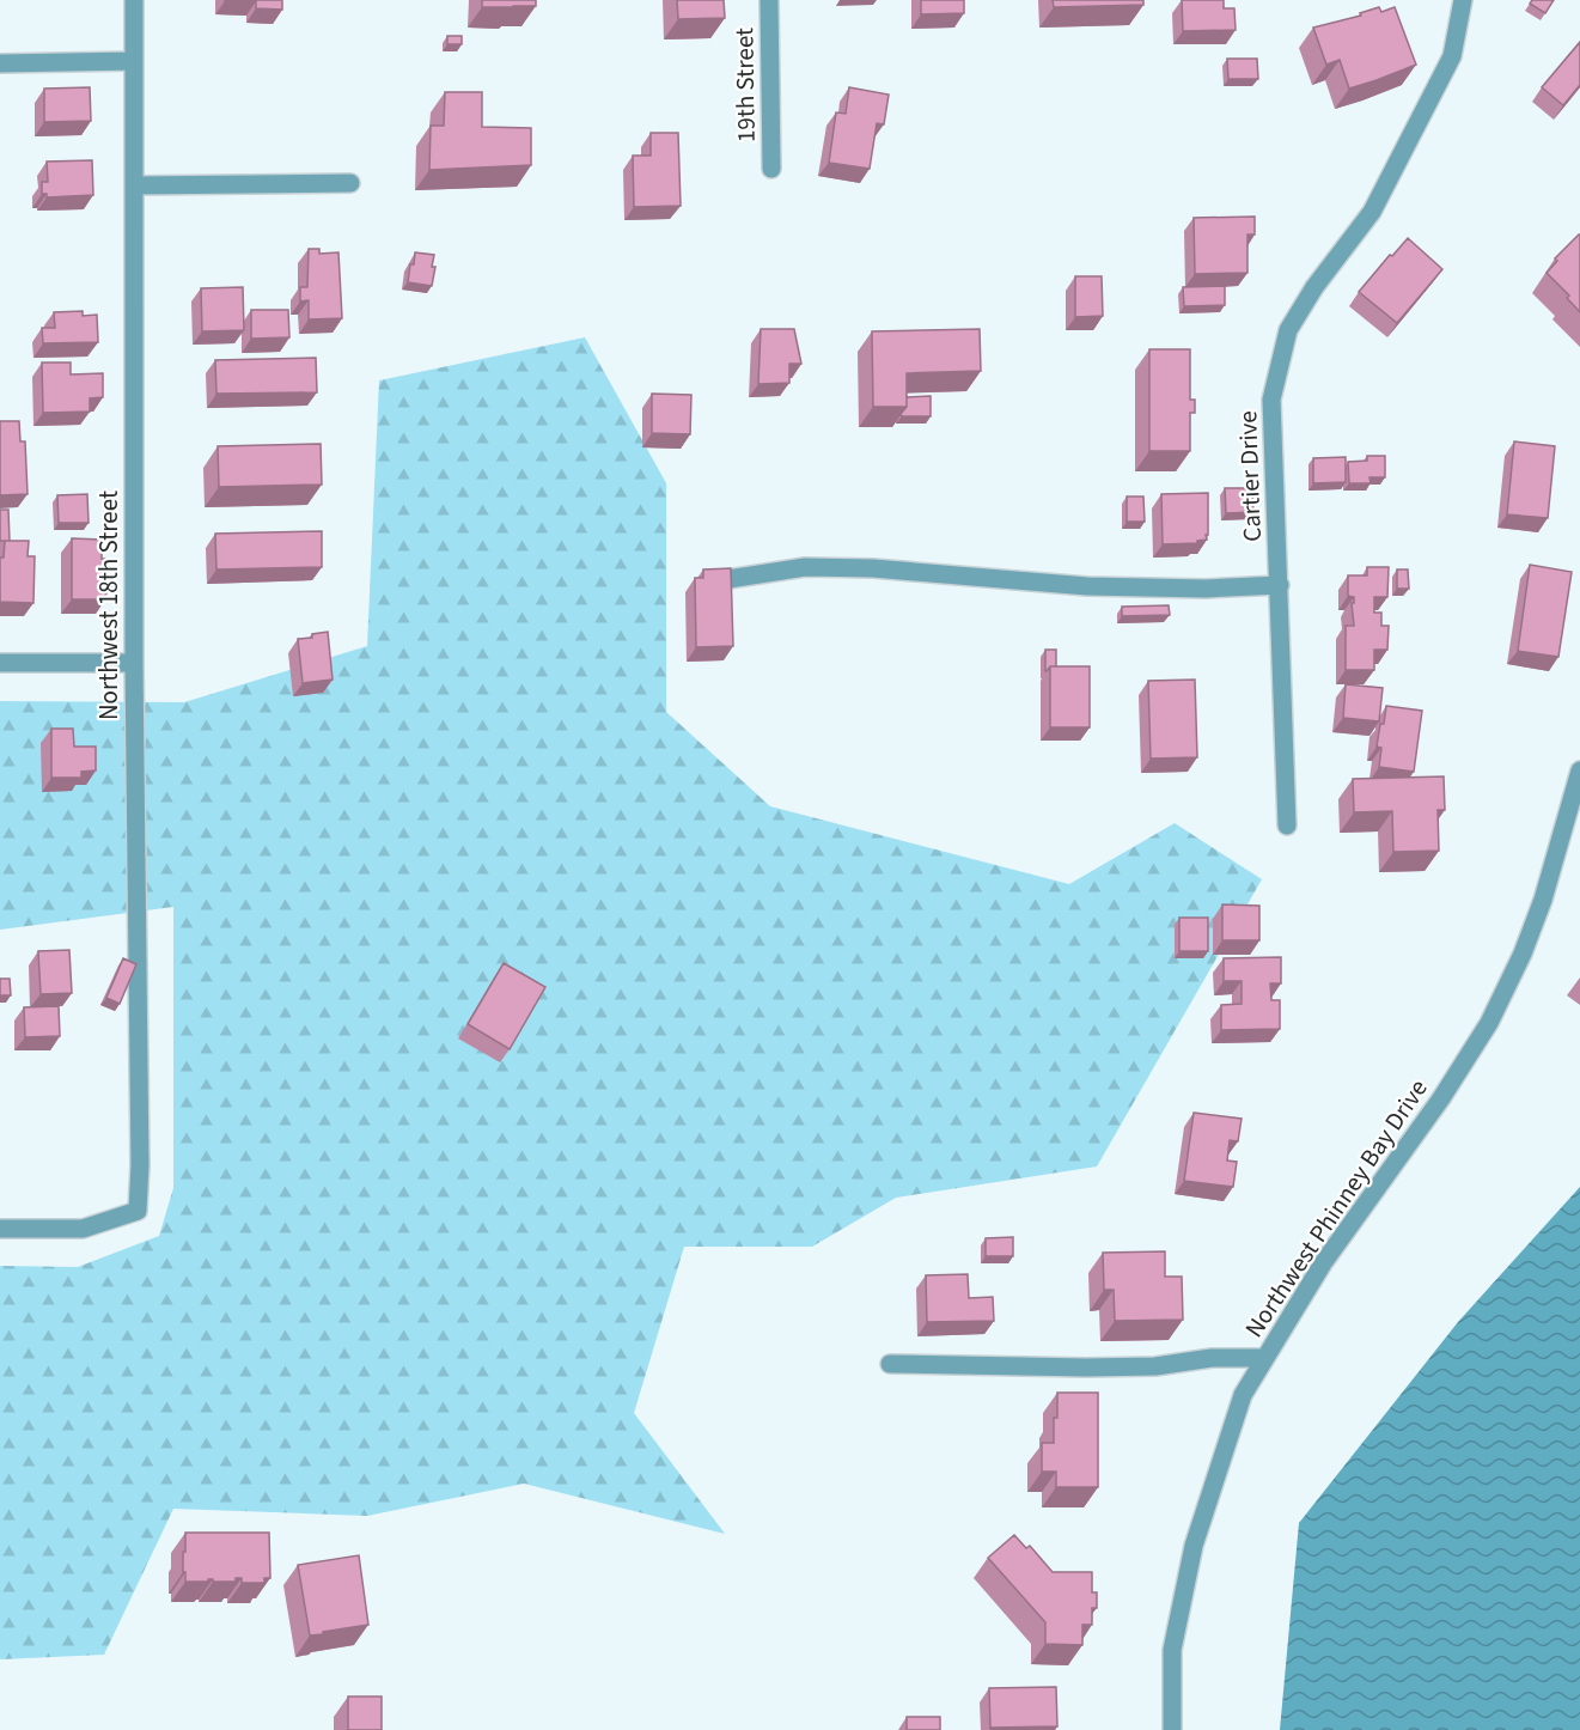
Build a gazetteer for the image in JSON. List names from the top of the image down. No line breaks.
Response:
{"streets":{"street":["19th Street","Cartier Drive","Northwest 18th Street","Northwest Phinney Bay Drive"]}}
